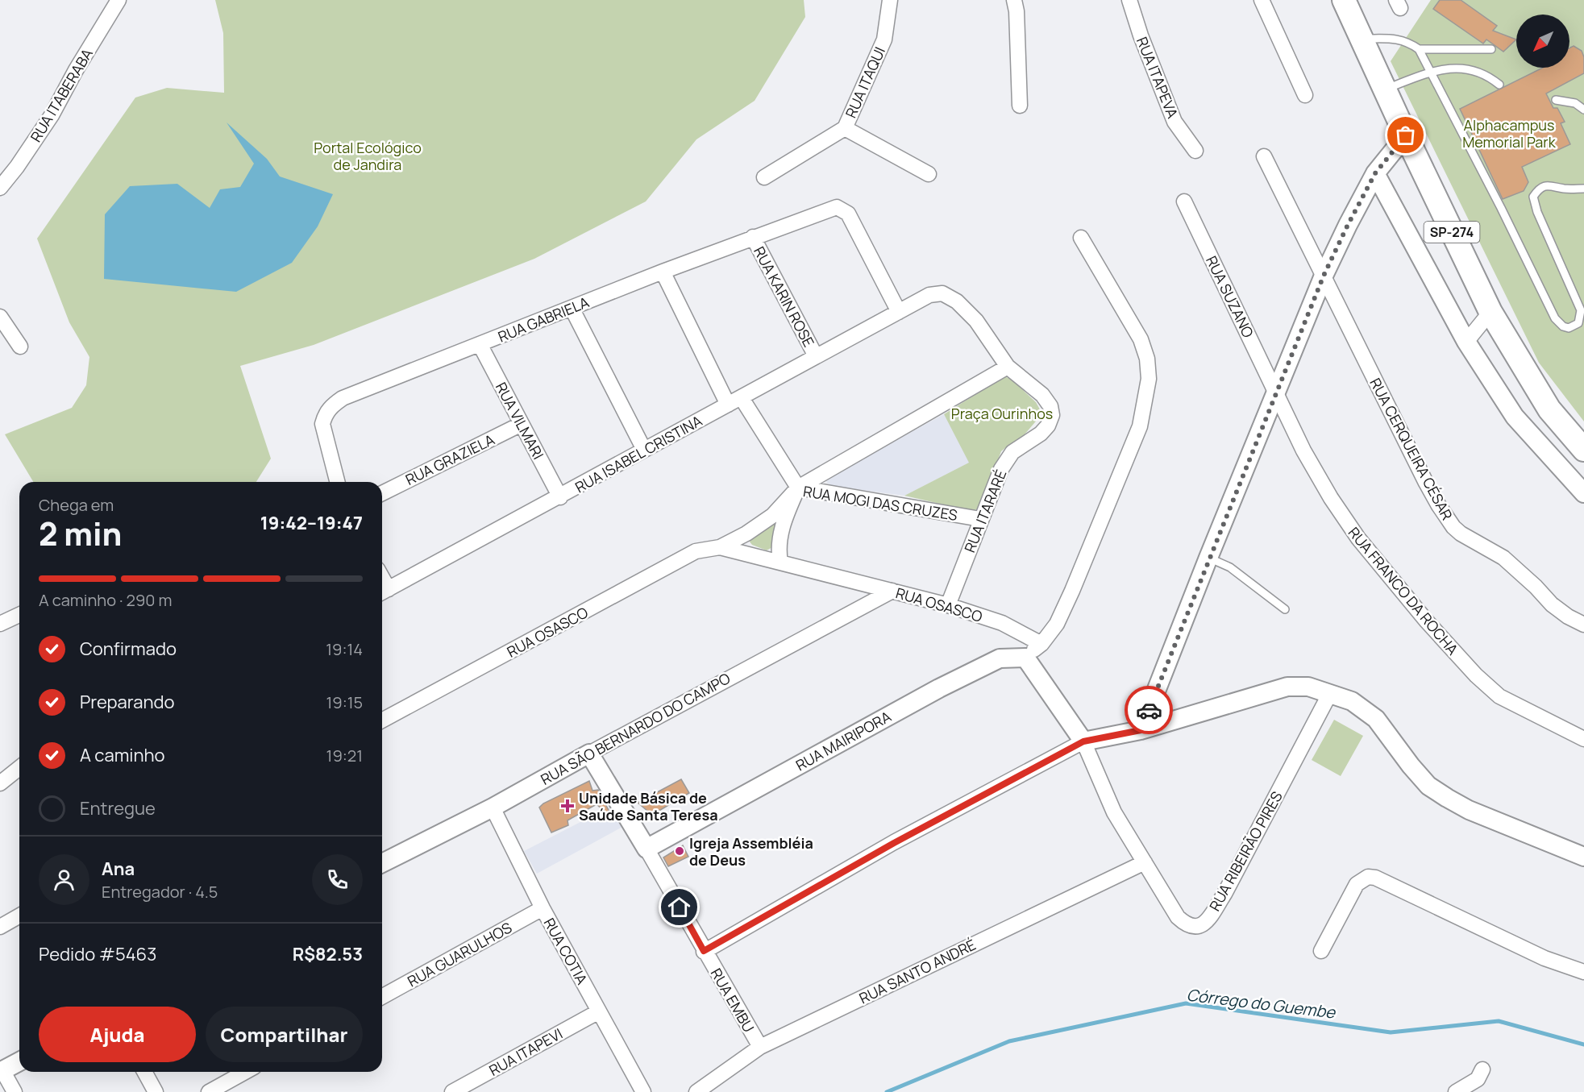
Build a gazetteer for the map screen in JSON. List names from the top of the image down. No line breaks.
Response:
{"streets":{"main road":["SP-274"],"street":["RUA ITAPEVA","RUA ITAQUI","RUA ITABERABA","RUA KARIN ROSE","RUA SUZANO","RUA GABRIELA","RUA VILMARI","RUA CERQUEIRA CÉSAR","RUA ISABEL CRISTINA","RUA GRAZIELA","RUA MOGI DAS CRUZES","RUA ITARARÉ","RUA FRANCO DA ROCHA","RUA OSASCO","RUA SÃO BERNARDO DO CAMPO","RUA MAIRIPORA","RUA RIBEIRÃO PIRES","RUA COTIA","RUA GUARULHOS","RUA SANTO ANDRÉ","RUA EMBU","RUA ITAPEVI"]},"crossings":[["RUA KARIN ROSE","RUA GABRIELA"],["RUA KARIN ROSE","RUA ISABEL CRISTINA"],["RUA SUZANO","RUA FRANCO DA ROCHA"],["RUA GABRIELA","RUA VILMARI"],["RUA GABRIELA","RUA ISABEL CRISTINA"],["RUA VILMARI","RUA ISABEL CRISTINA"],["RUA VILMARI","RUA GRAZIELA"],["RUA ISABEL CRISTINA","RUA ITARARÉ"],["RUA ISABEL CRISTINA","RUA OSASCO"],["RUA MOGI DAS CRUZES","RUA ITARARÉ"],["RUA MOGI DAS CRUZES","RUA OSASCO"],["RUA ITARARÉ","RUA OSASCO"],["RUA OSASCO","RUA SÃO BERNARDO DO CAMPO"],["RUA SÃO BERNARDO DO CAMPO","RUA COTIA"],["RUA SÃO BERNARDO DO CAMPO","RUA EMBU"],["RUA MAIRIPORA","RUA EMBU"],["RUA RIBEIRÃO PIRES","RUA SANTO ANDRÉ"],["RUA COTIA","RUA GUARULHOS"],["RUA COTIA","RUA ITAPEVI"],["RUA SANTO ANDRÉ","RUA EMBU"]],"water":["Córrego do Guembe"],"parks":["Alphacampus Memorial Park","Portal Ecológico de Jandira","Praça Ourinhos"],"places":{"health":["Unidade Básica de Saúde Santa Teresa"],"other":["Igreja Assembléia de Deus"]},"north":"bottom left","page":{"heading":["2 min","Chega em","19:42–19:47"],"panel":["Ana","Entregador · 4.5","Pedido #5463","R$82.53"],"bar":"A caminho · 290 m","list":[["Confirmado","19:14"],["Preparando","19:15"],["A caminho","19:21"],"Entregue"],"buttons":["Ajuda","Compartilhar"]}}
